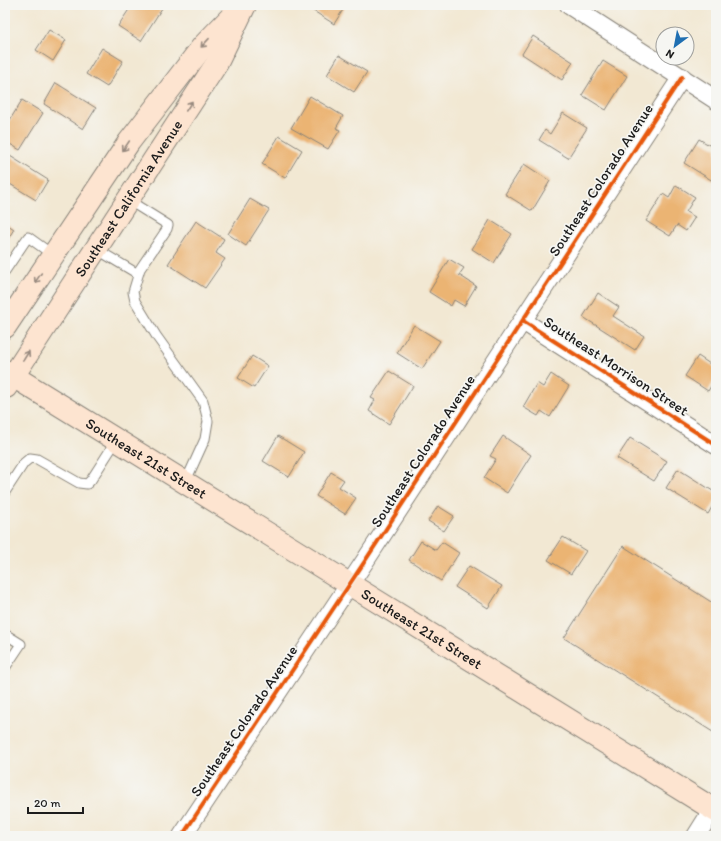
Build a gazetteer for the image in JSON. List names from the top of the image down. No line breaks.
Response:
{"streets":{"main road":["Southeast California Avenue","Southeast 21st Street"],"street":["Southeast Colorado Avenue","Southeast Morrison Street"]},"crossings":[["Southeast Colorado Avenue","Southeast Morrison Street"],["Southeast Colorado Avenue","Southeast 21st Street"],["Southeast California Avenue","Southeast 21st Street"]],"scale_bar":"20 m","north":"bottom left"}
